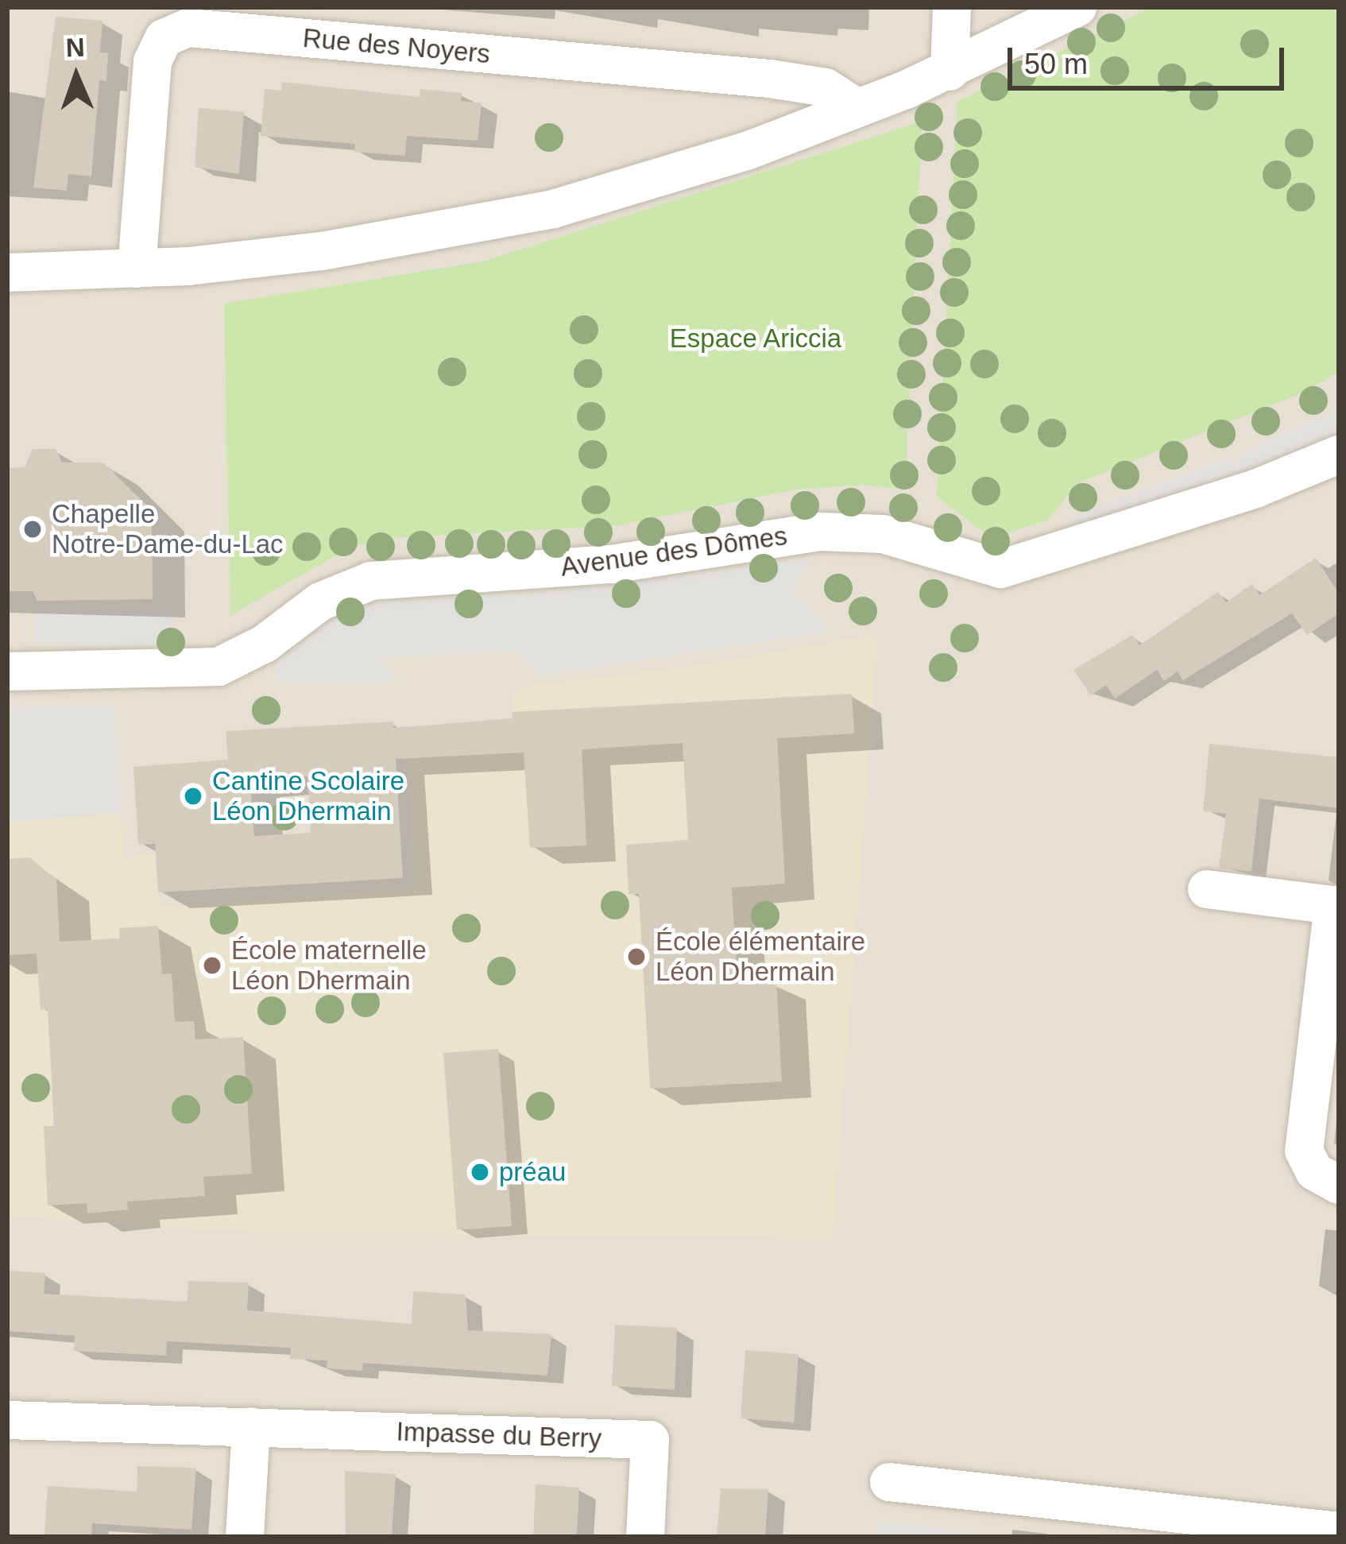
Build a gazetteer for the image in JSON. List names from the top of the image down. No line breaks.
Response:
{"streets":{"street":["Rue des Noyers","Avenue des Dômes","Impasse du Berry"]},"parks":["Espace Ariccia"],"places":["Chapelle Notre-Dame-du-Lac","Cantine Scolaire Léon Dhermain","École élémentaire Léon Dhermain","École maternelle Léon Dhermain","préau"],"scale_bar":"50 m","north":"top"}
